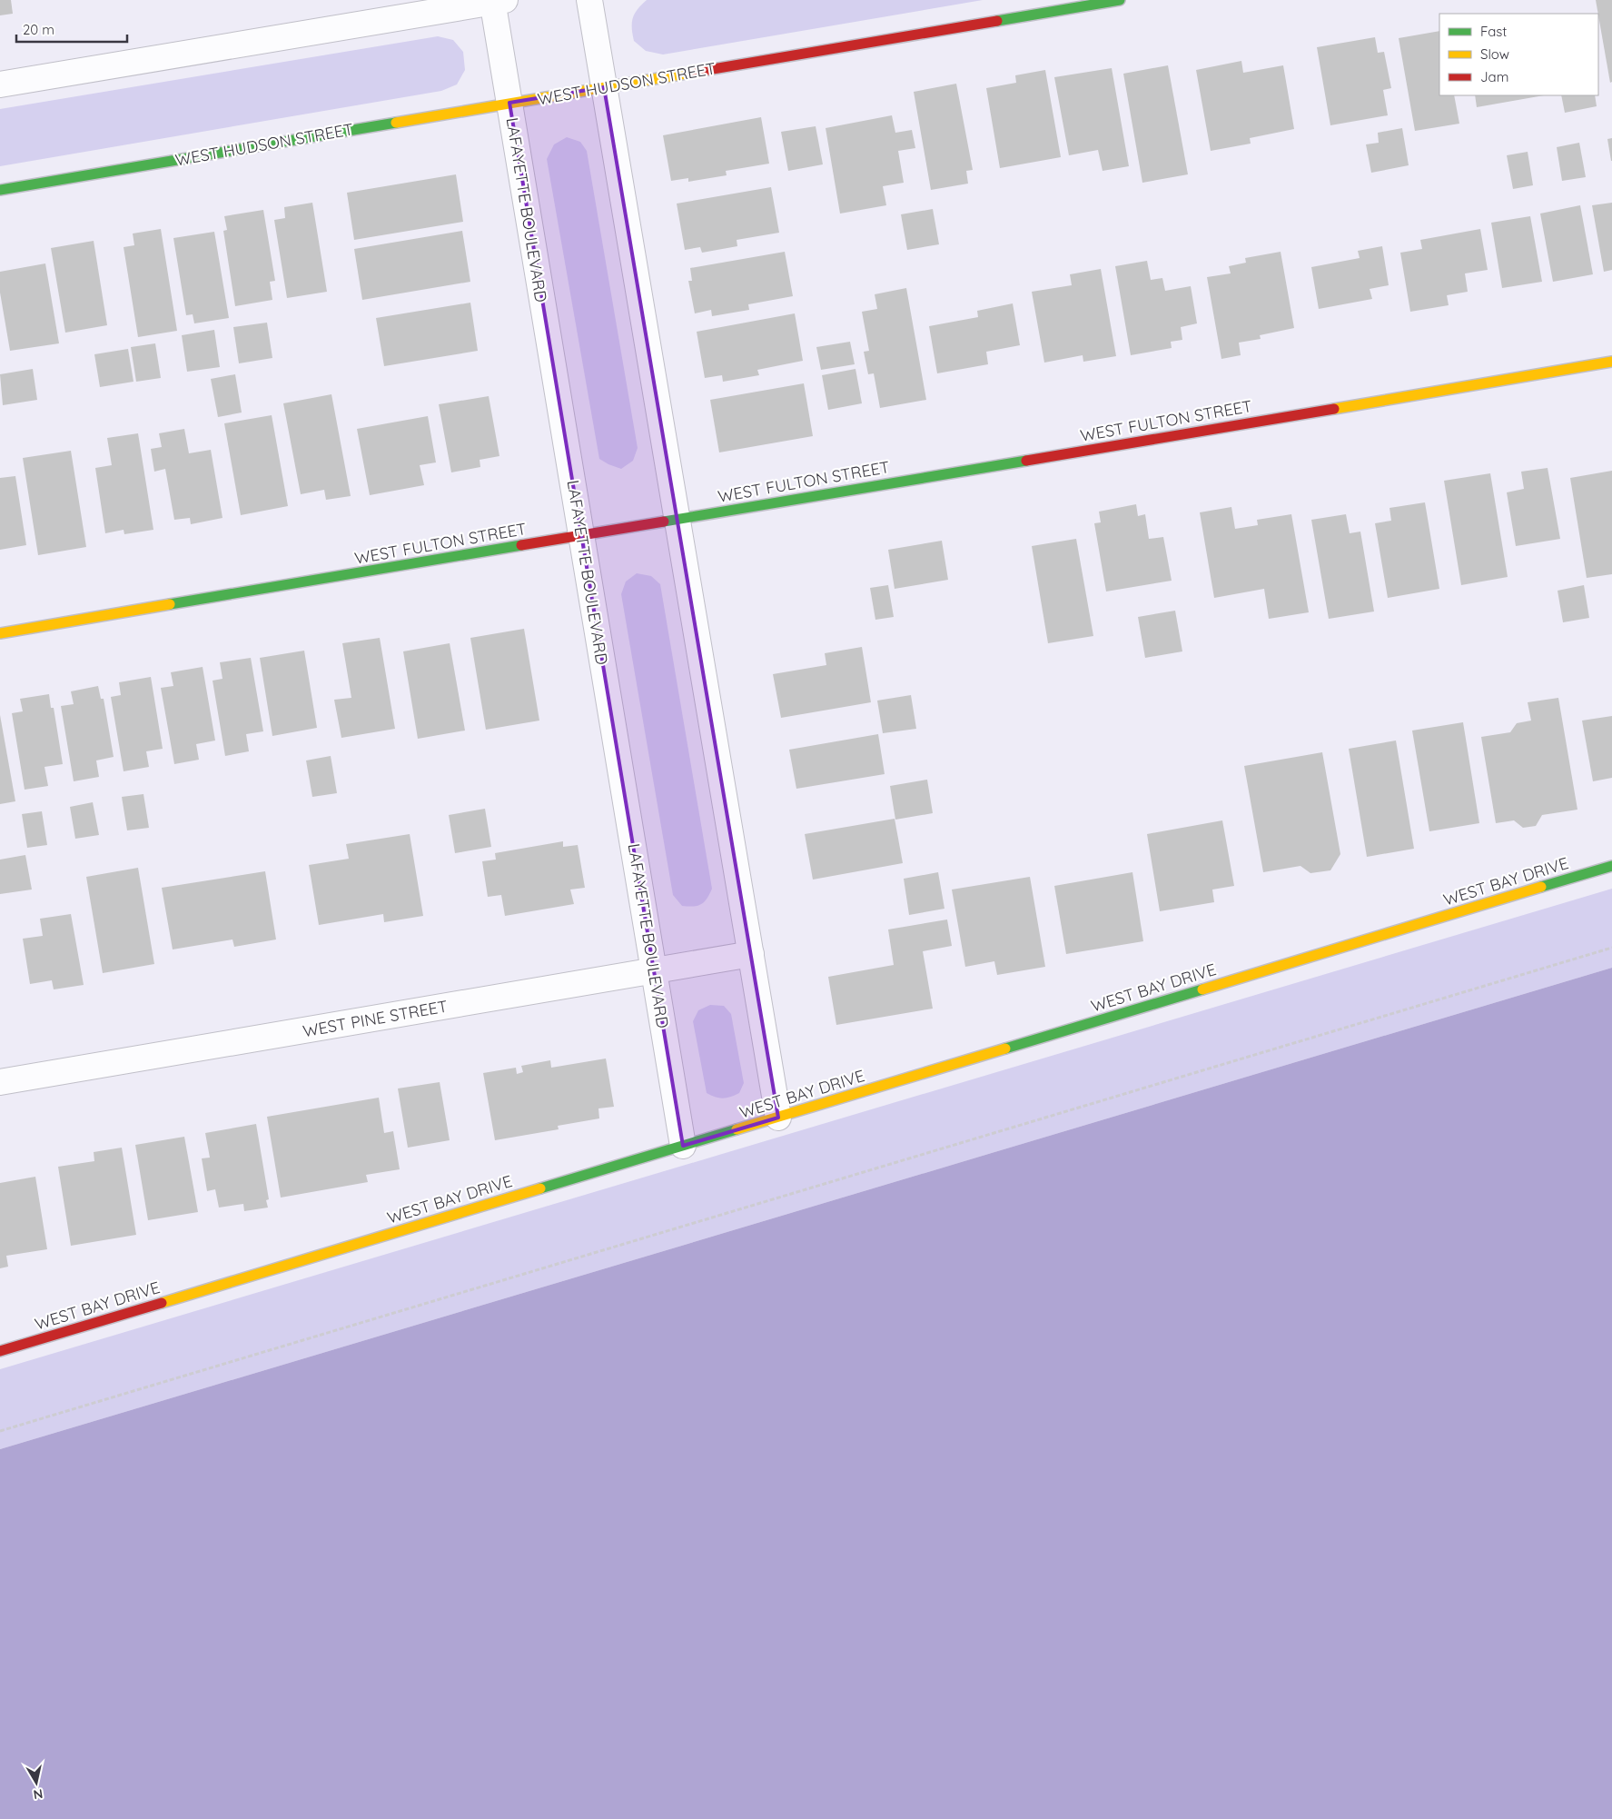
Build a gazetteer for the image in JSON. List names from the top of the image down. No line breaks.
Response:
{"streets":{"street":["WEST HUDSON STREET","LAFAYETTE BOULEVARD","WEST FULTON STREET","WEST BAY DRIVE","WEST PINE STREET"]},"crossings":[["WEST HUDSON STREET","LAFAYETTE BOULEVARD"],["LAFAYETTE BOULEVARD","WEST FULTON STREET"],["LAFAYETTE BOULEVARD","WEST BAY DRIVE"],["LAFAYETTE BOULEVARD","WEST PINE STREET"]],"legend":["Fast","Slow","Jam"],"scale_bar":"20 m","north":"bottom"}
